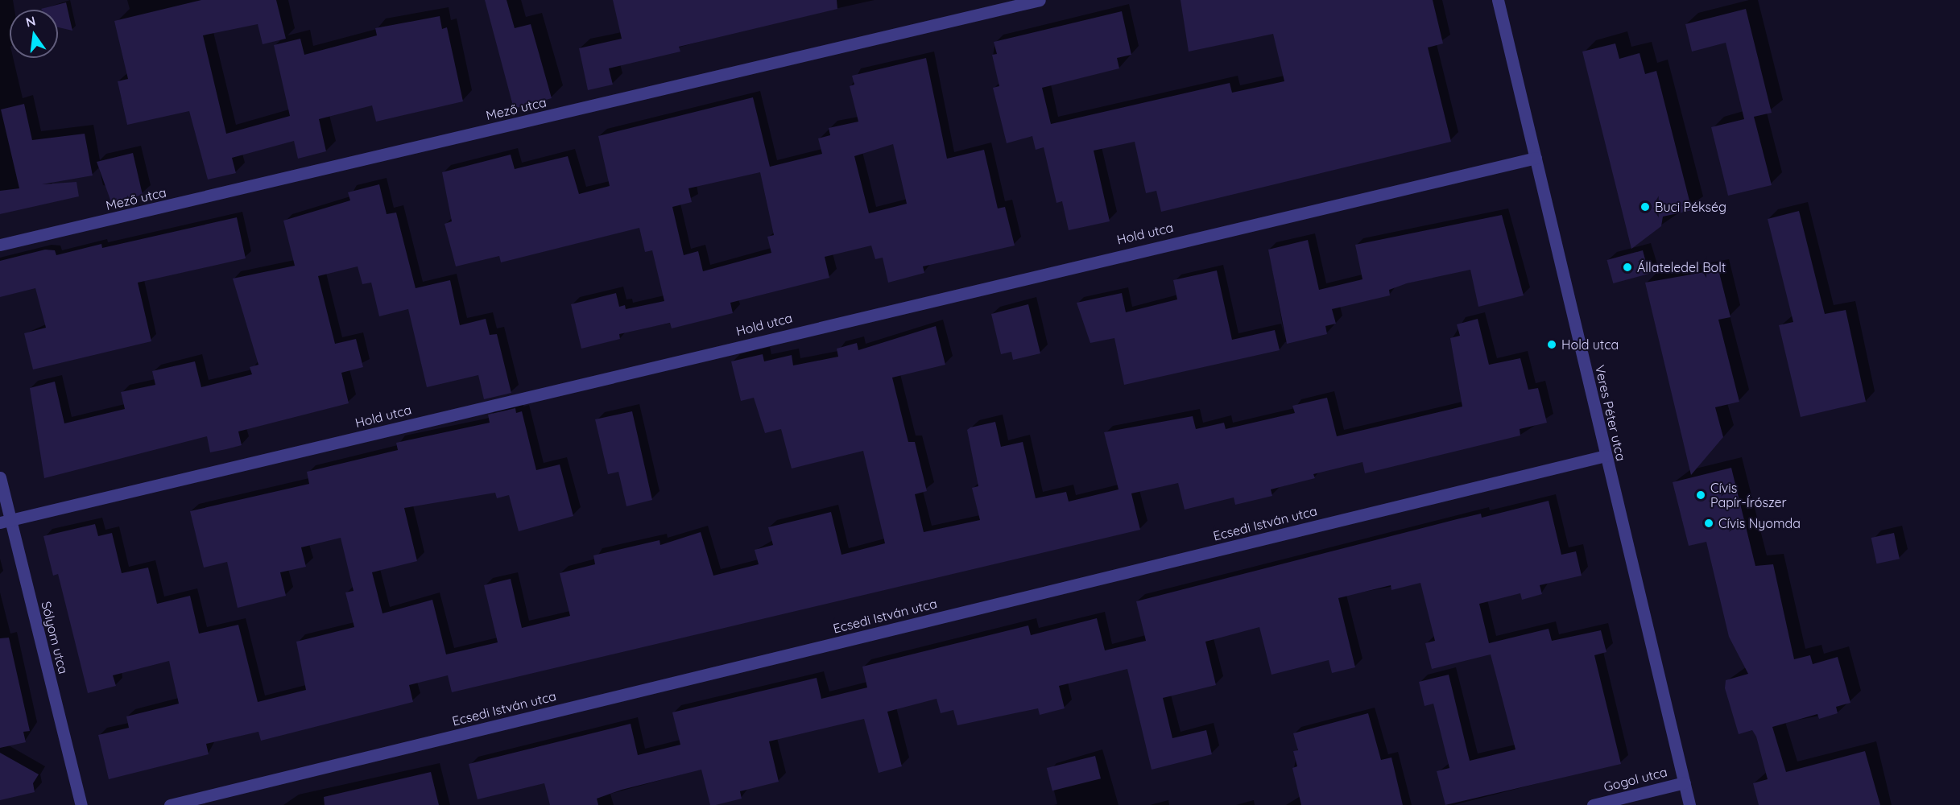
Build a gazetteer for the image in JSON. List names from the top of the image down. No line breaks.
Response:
{"streets":{"street":["Mező utca","Hold utca","Veres Péter utca","Ecsedi István utca","Sólyom utca","Gogol utca"]},"crossings":[["Hold utca","Veres Péter utca"],["Hold utca","Sólyom utca"],["Veres Péter utca","Ecsedi István utca"],["Veres Péter utca","Gogol utca"]],"places":["Buci Pékség","Állateledel Bolt","Hold utca","Cívis Papír-Írószer","Cívis Nyomda"],"north":"top"}
